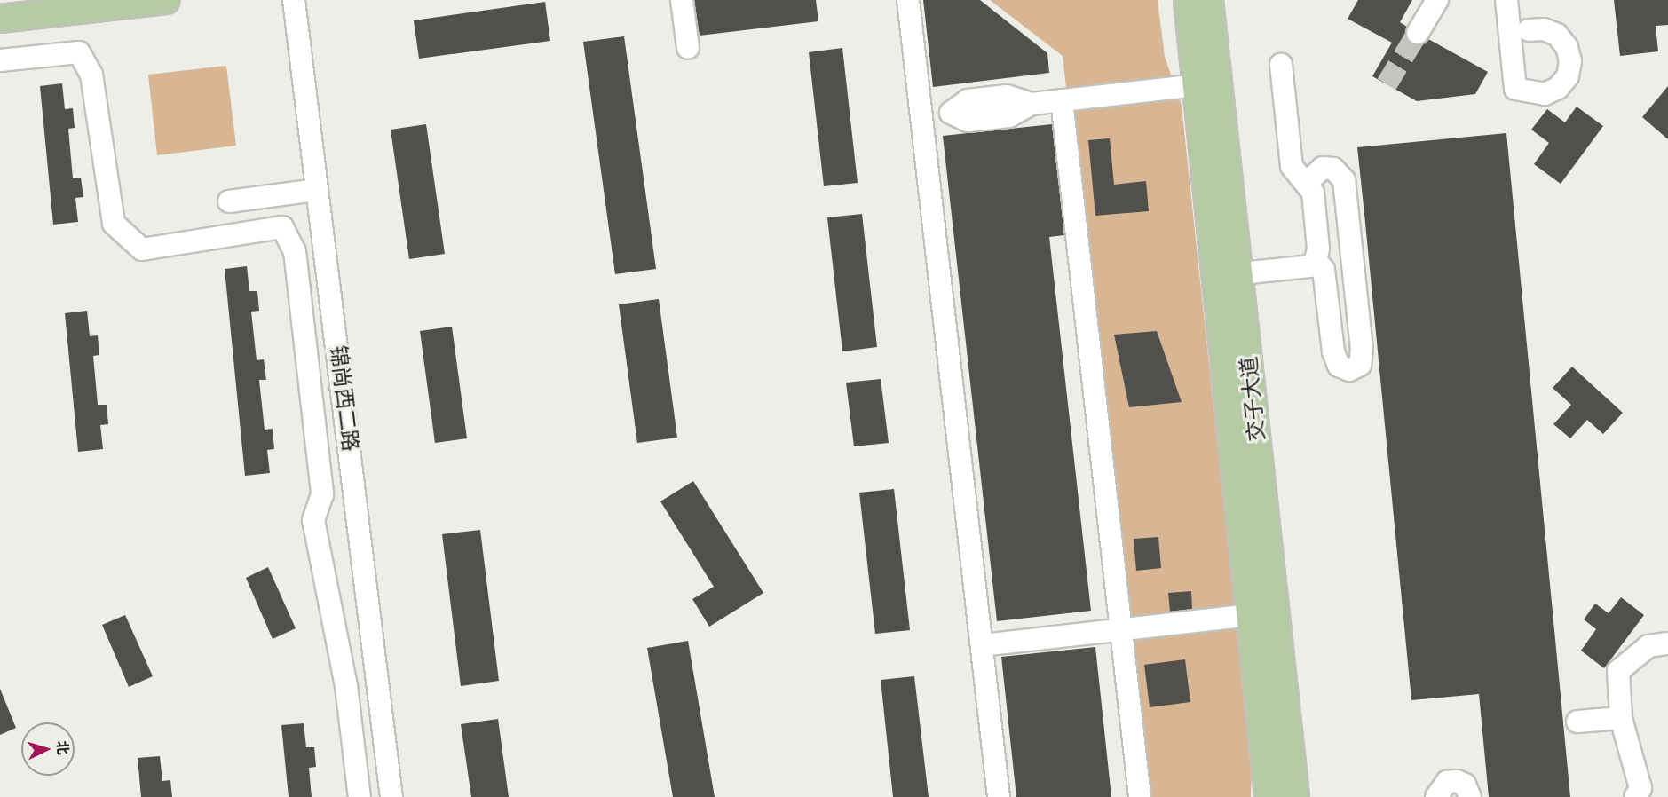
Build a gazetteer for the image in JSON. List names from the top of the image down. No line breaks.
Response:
{"streets":{"main road":["交子大道"],"street":["锦尚西二路"]},"north":"right"}
